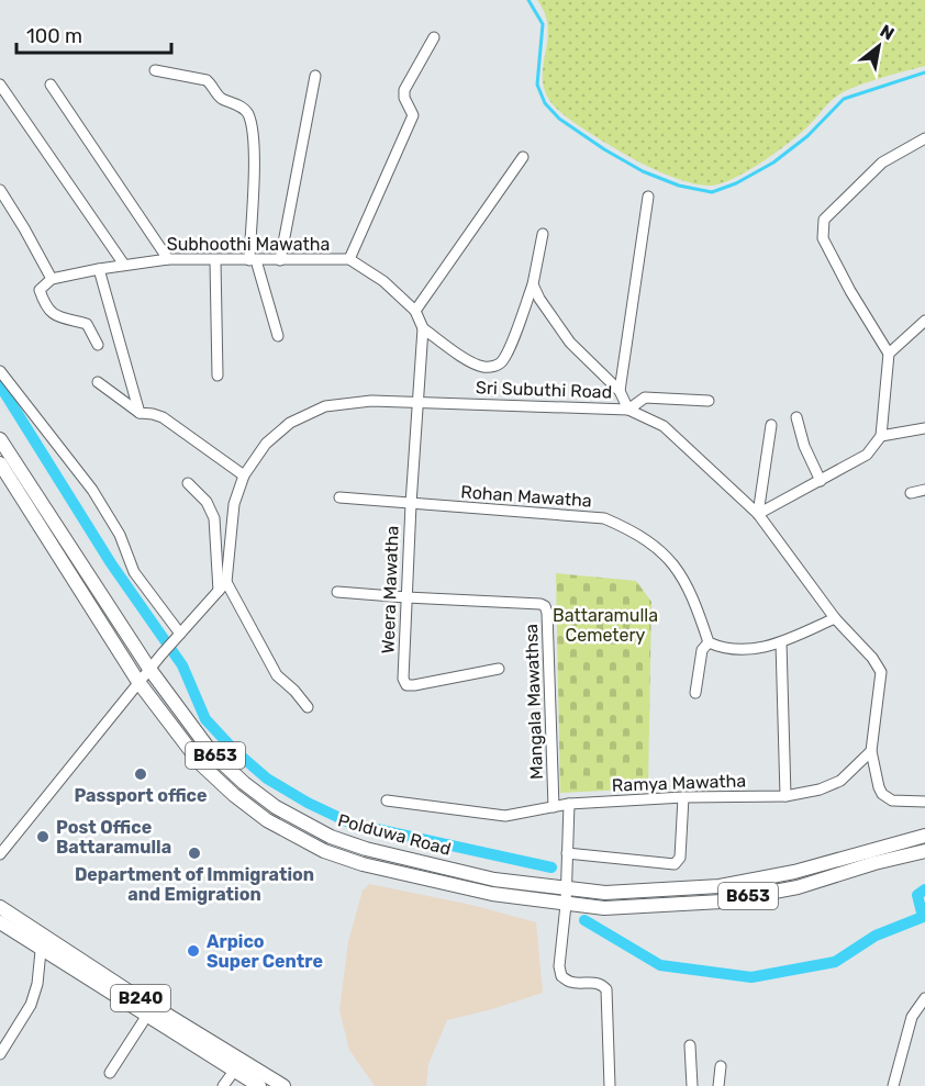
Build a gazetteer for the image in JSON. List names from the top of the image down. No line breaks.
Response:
{"streets":{"main road":["B653","Polduwa Road","B240"],"street":["Subhoothi Mawatha","Sri Subuthi Road","Rohan Mawatha","Weera Mawatha","Mangala Mawathsa","Ramya Mawatha"]},"crossings":[["Subhoothi Mawatha","Sri Subuthi Road"],["Subhoothi Mawatha","Weera Mawatha"],["Sri Subuthi Road","Weera Mawatha"],["Sri Subuthi Road","Ramya Mawatha"],["Rohan Mawatha","Weera Mawatha"],["Weera Mawatha","Mangala Mawathsa"],["Mangala Mawathsa","Ramya Mawatha"]],"parks":["Battaramulla Cemetery"],"places":["Passport office","Post Office Battaramulla","Department of Immigration and Emigration","Arpico Super Centre"],"scale_bar":"100 m","north":"top right"}
